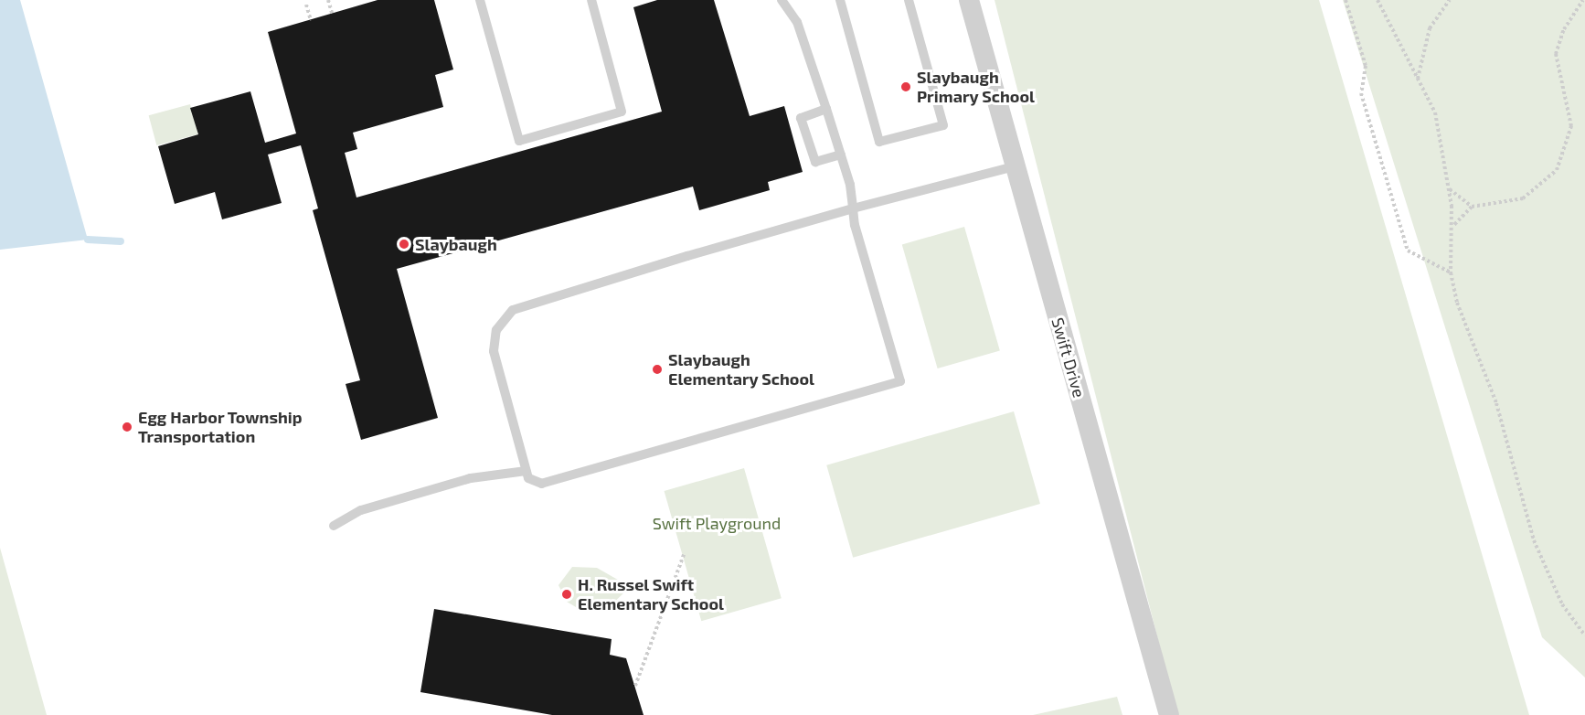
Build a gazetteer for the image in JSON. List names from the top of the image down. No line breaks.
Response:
{"streets":{"street":["Swift Drive"]},"parks":["Swift Playground"],"places":["Slaybaugh Primary School","Slaybaugh","Slaybaugh Elementary School","Egg Harbor Township Transportation","H. Russel Swift Elementary School"]}
